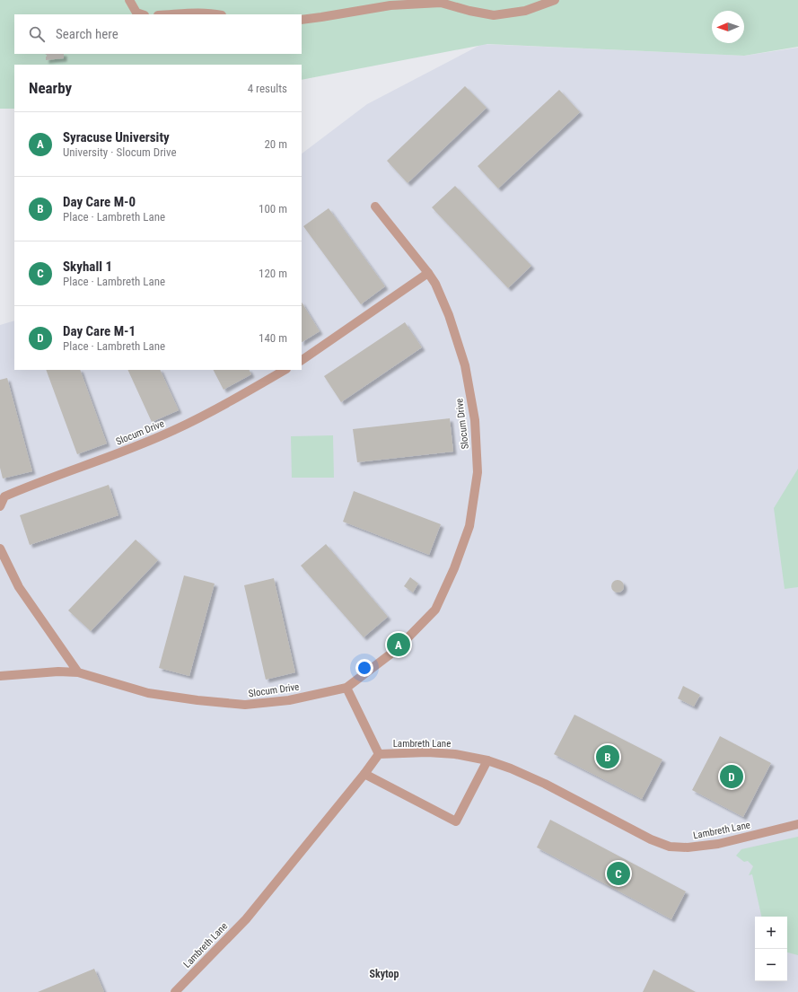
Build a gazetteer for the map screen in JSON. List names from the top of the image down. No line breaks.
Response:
{"streets":{"street":["Slocum Drive","Lambreth Lane"]},"districts":["Skytop"],"north":"left","page":{"search":"Search here","heading":["Nearby","4 results"],"list":[{"mark":"A","name":"Syracuse University","note":"University · Slocum Drive","value":"20 m"},{"mark":"B","name":"Day Care M-0","note":"Place · Lambreth Lane","value":"100 m"},{"mark":"C","name":"Skyhall 1","note":"Place · Lambreth Lane","value":"120 m"},{"mark":"D","name":"Day Care M-1","note":"Place · Lambreth Lane","value":"140 m"}],"pins":["A","B","D","C"],"map_buttons":["+","−"]}}
